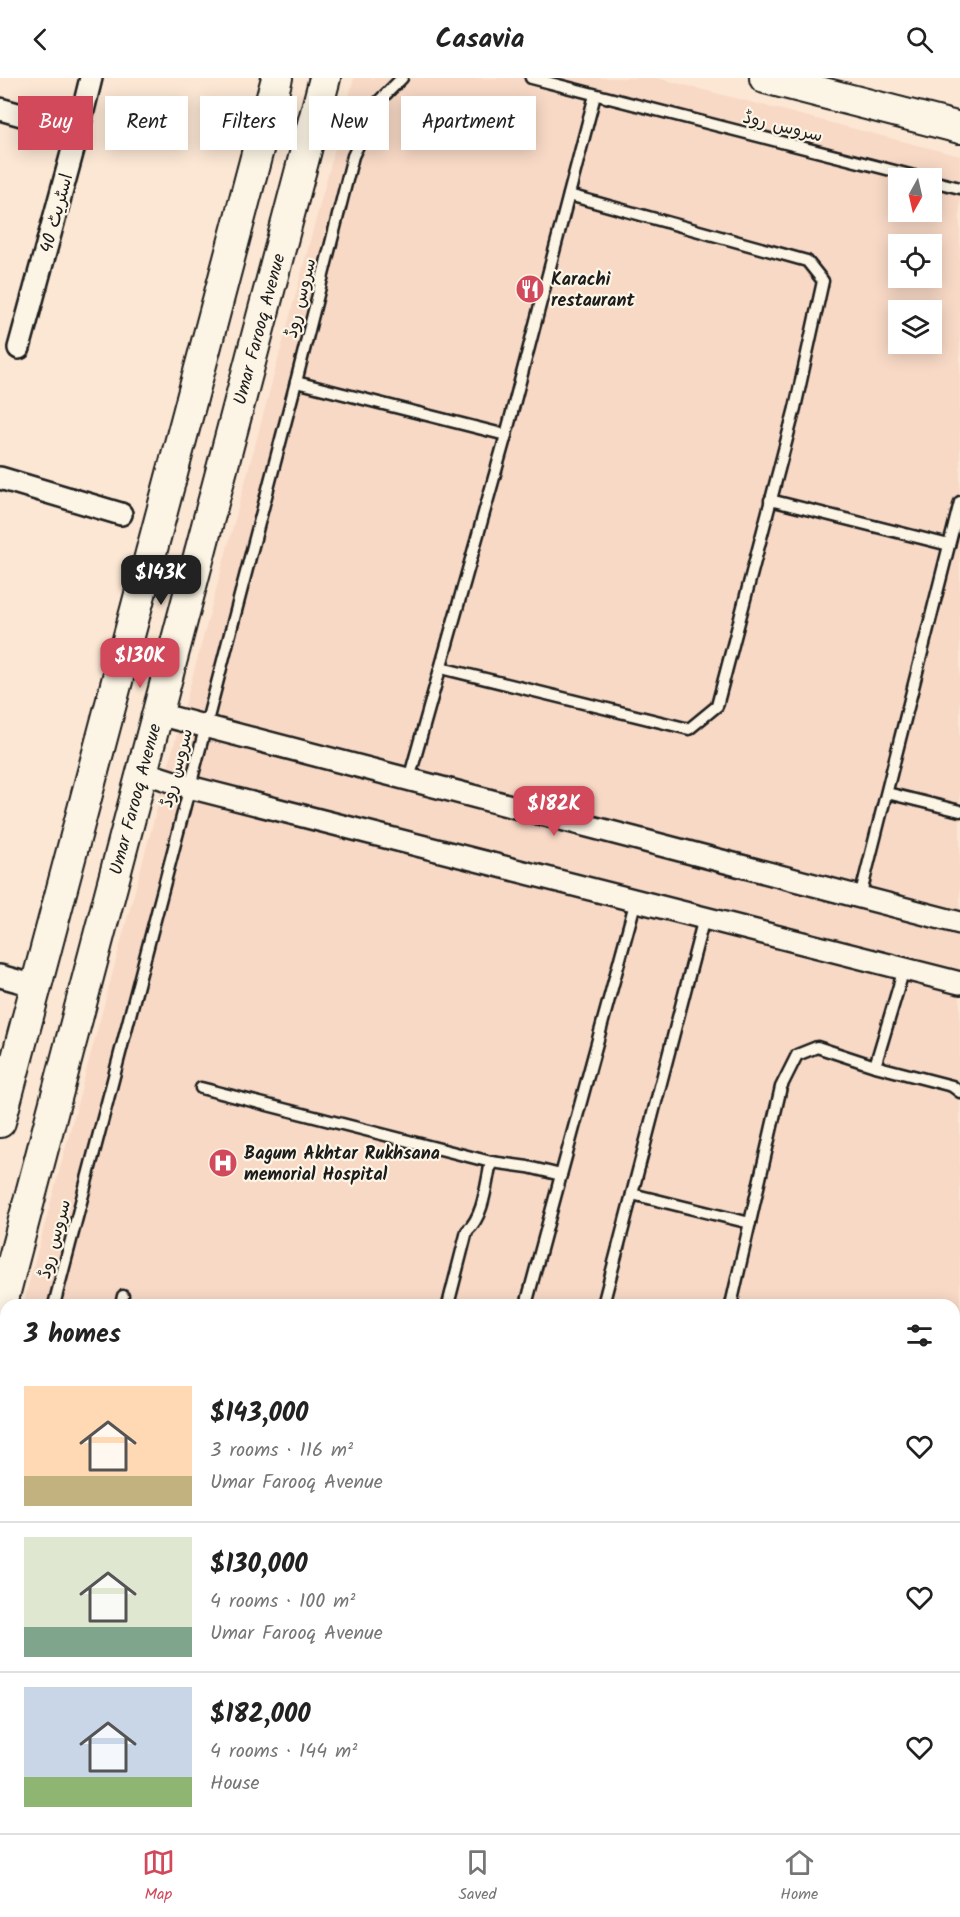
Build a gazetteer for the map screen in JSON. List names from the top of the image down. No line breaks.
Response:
{"streets":{"main road":["Umar Farooq Avenue"],"street":["اسٹریٹ 40"],"lane":["سروس روڈ"]},"places":{"restaurant":["Karachi restaurant"],"hospital":["Bagum Akhtar Rukhsana memorial Hospital"]},"north":"bottom","page":{"header":"Casavia","chip":["Buy","Rent","Filters","New","Apartment"],"price":["$143K","$130K","$182K"],"heading":"3 homes","list":[{"name":"$143,000","note":"3 rooms · 116 m² · Umar Farooq Avenue"},{"name":"$130,000","note":"4 rooms · 100 m² · Umar Farooq Avenue"},{"name":"$182,000","note":"4 rooms · 144 m² · House"}],"tabs":["Map","Saved","Home"]}}
